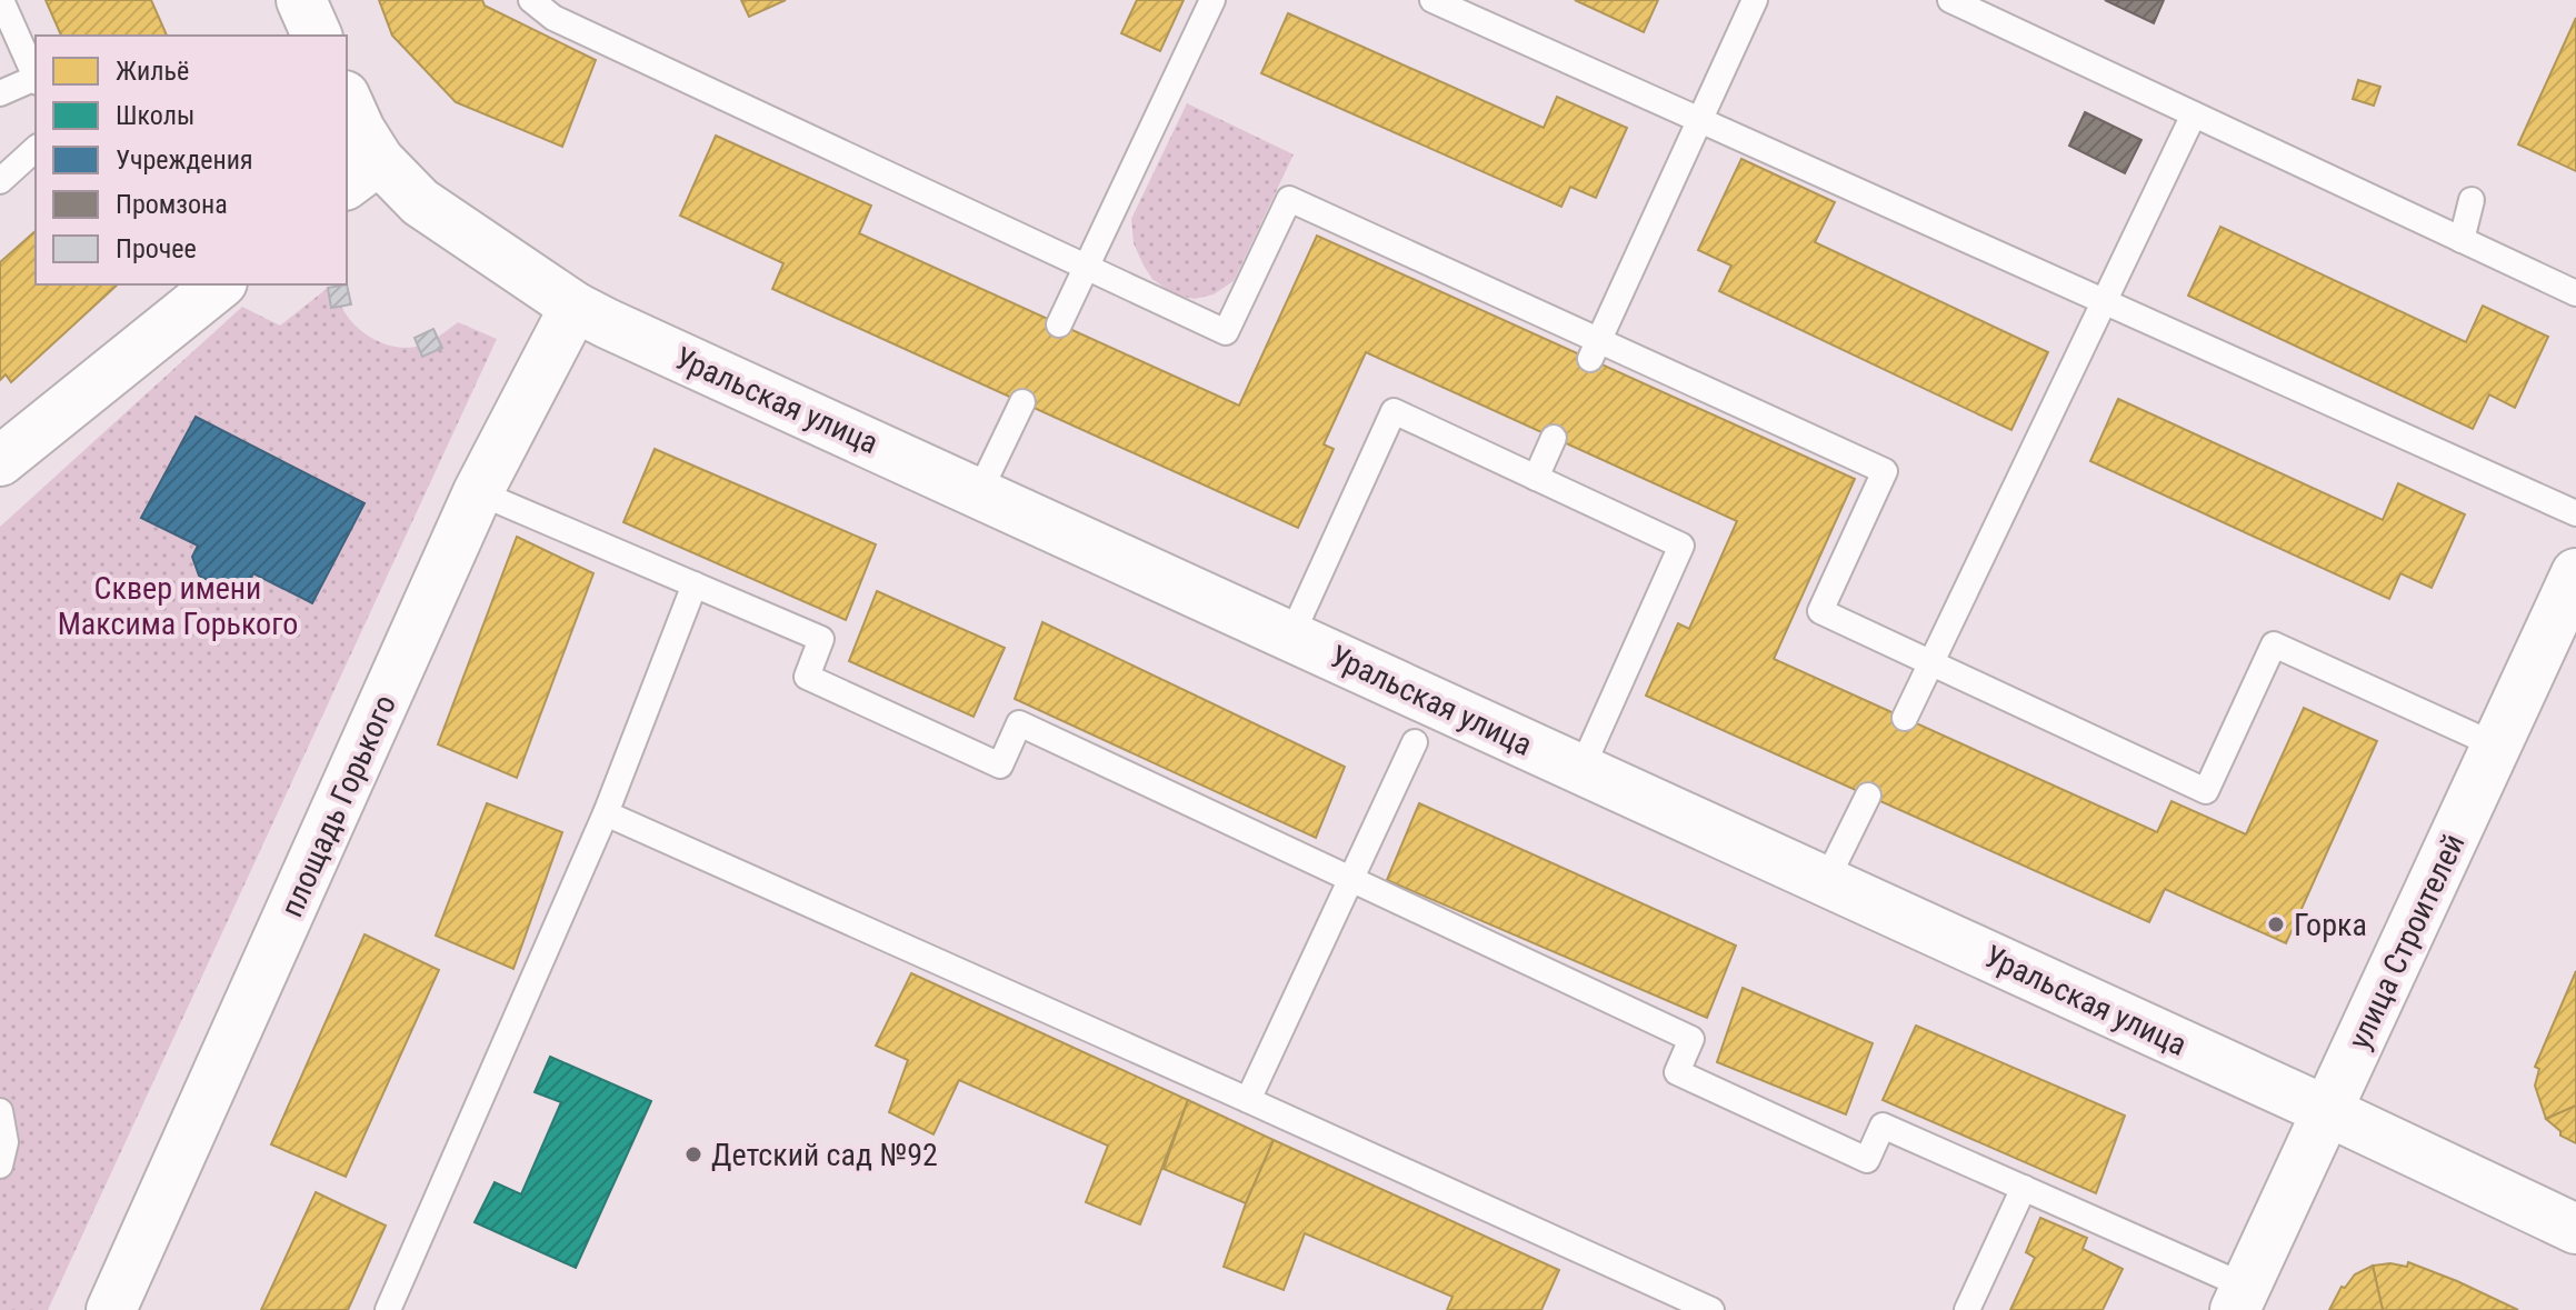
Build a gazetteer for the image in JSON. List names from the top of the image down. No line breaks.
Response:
{"streets":{"street":["Уральская улица","площадь Горького","улица Строителей"]},"crossings":[["Уральская улица","площадь Горького"],["Уральская улица","улица Строителей"]],"parks":["Сквер имени Максима Горького"],"places":["Горка","Детский сад №92"],"legend":["Жильё","Школы","Учреждения","Промзона","Прочее"]}
